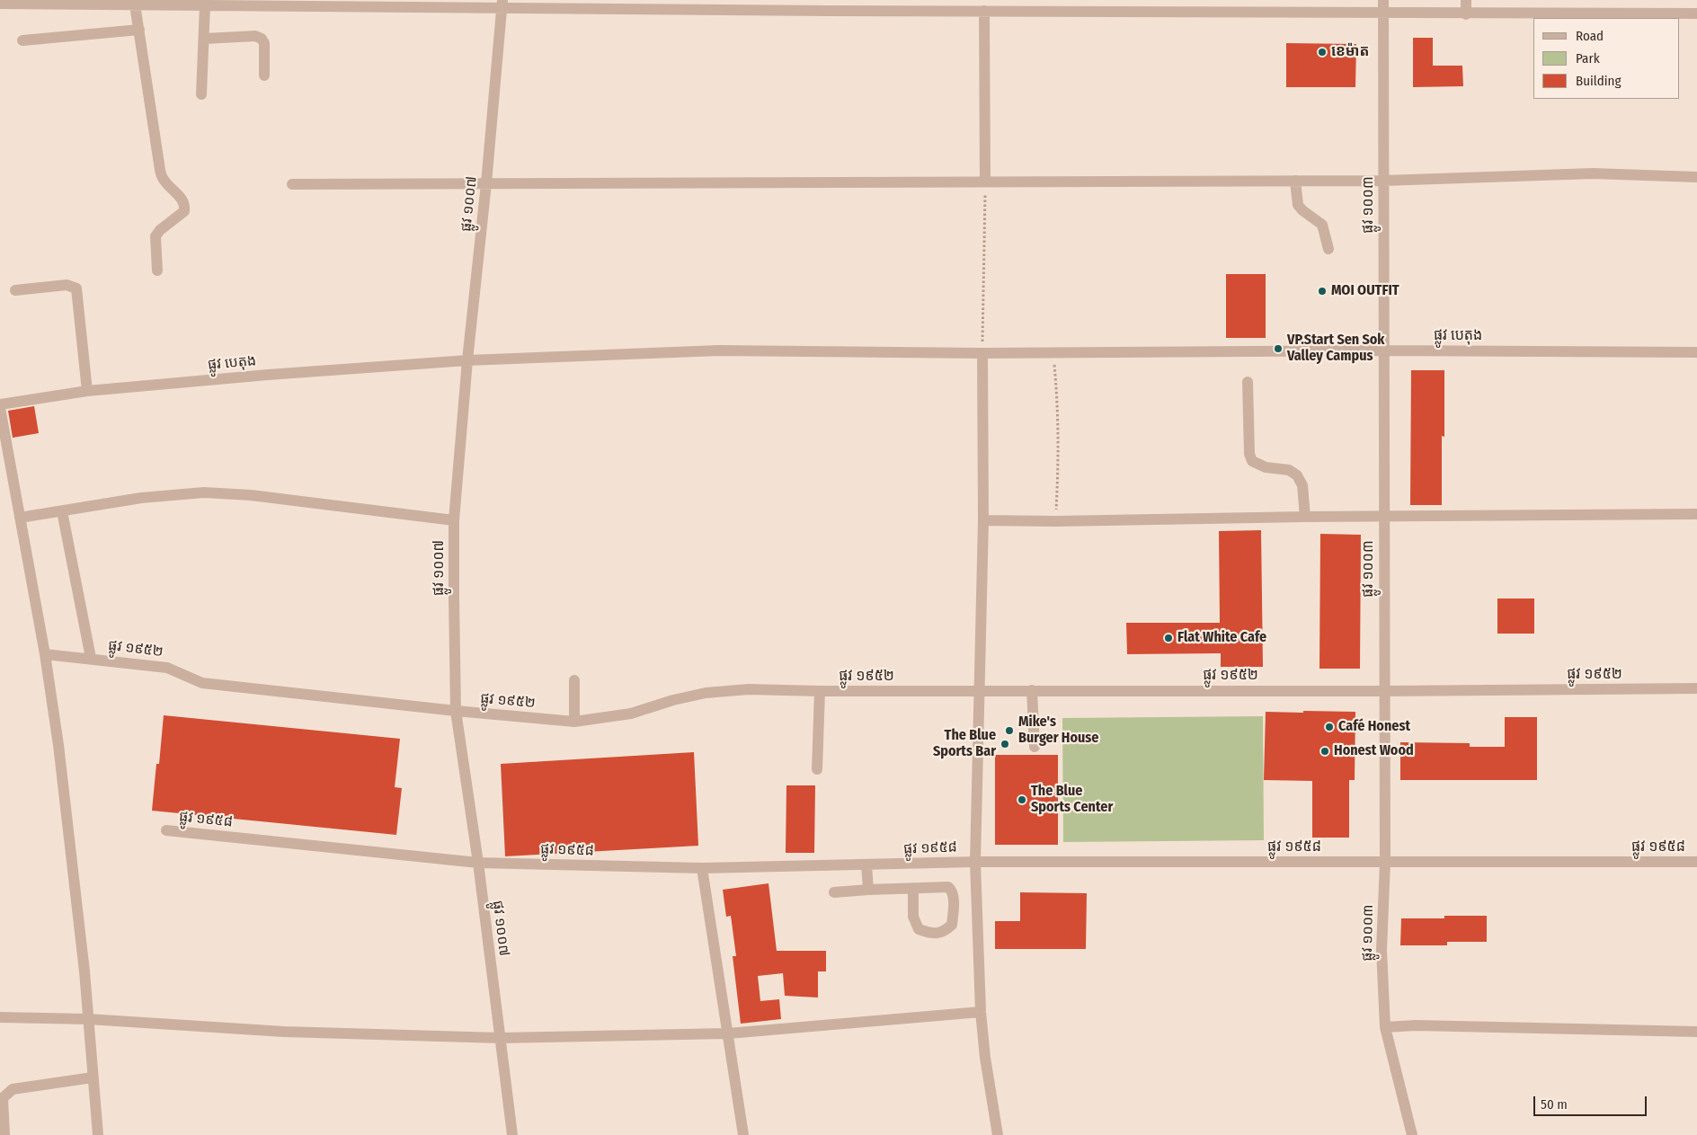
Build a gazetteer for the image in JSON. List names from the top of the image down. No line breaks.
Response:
{"streets":{"street":["ផ្លូវ ១០០៧","ផ្លូវ ១០០៣","ផ្លូវ បេតុង","ផ្លូវ ១៩៥២","ផ្លូវ ១៩៥៨"]},"crossings":[["ផ្លូវ ១០០៧","ផ្លូវ បេតុង"],["ផ្លូវ ១០០៧","ផ្លូវ ១៩៥២"],["ផ្លូវ ១០០៧","ផ្លូវ ១៩៥៨"],["ផ្លូវ ១០០៣","ផ្លូវ បេតុង"],["ផ្លូវ ១០០៣","ផ្លូវ ១៩៥២"],["ផ្លូវ ១០០៣","ផ្លូវ ១៩៥៨"]],"places":["ខេម៉ាត","MOI OUTFIT","VP.Start Sen Sok Valley Campus","Flat White Cafe","Café Honest","Mike's Burger House","The Blue Sports Bar","Honest Wood","The Blue Sports Center"],"legend":["Road","Park","Building"],"scale_bar":"50 m"}
